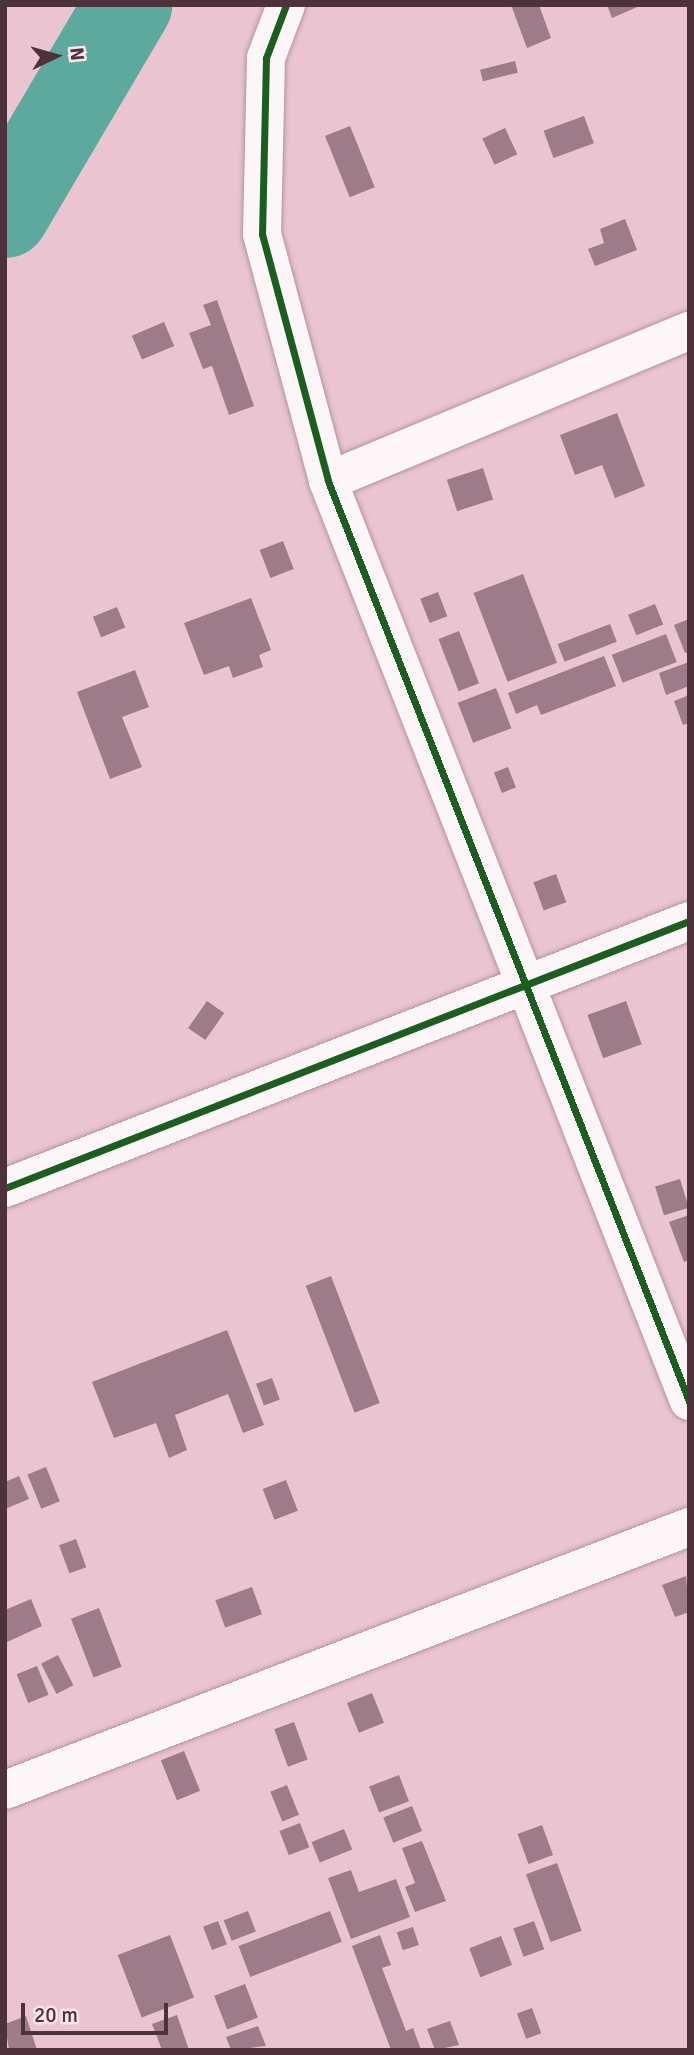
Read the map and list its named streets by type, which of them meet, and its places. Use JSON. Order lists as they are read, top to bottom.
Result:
{
  "scale_bar": "20 m",
  "north": "right"
}
